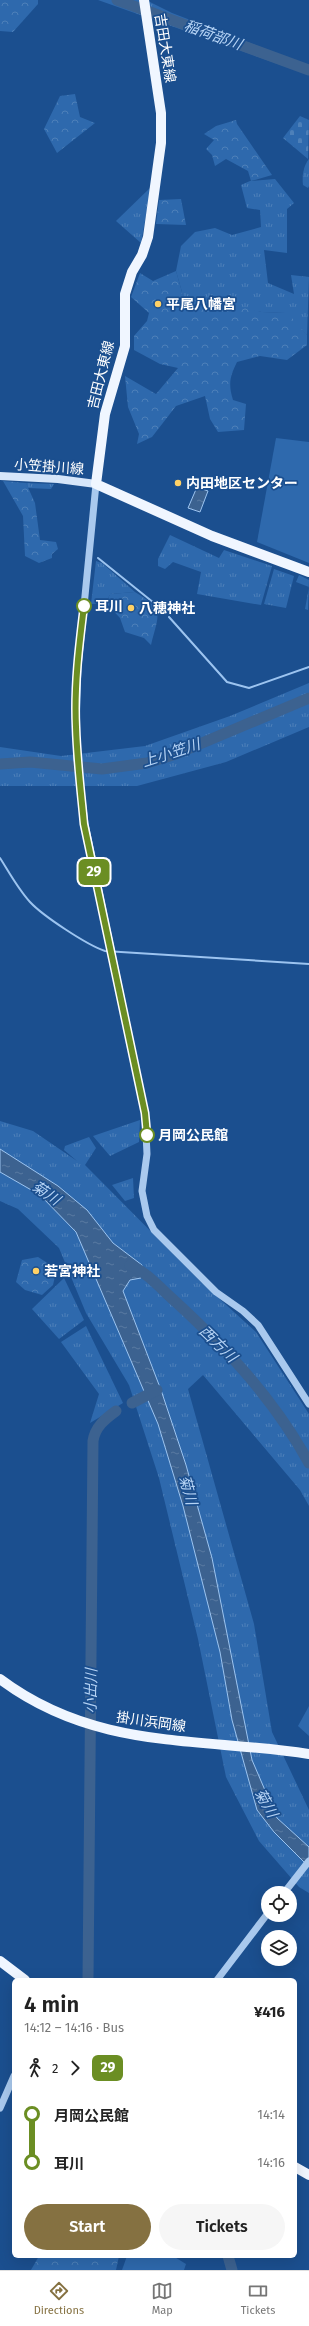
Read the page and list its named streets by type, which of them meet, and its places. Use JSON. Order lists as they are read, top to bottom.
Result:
{
  "streets": {
    "main road": ["吉田大東線", "小笠掛川線", "掛川浜岡線"]
  },
  "crossings": [
    ["吉田大東線", "小笠掛川線"]
  ],
  "water": [
    "稲荷部川",
    "上小笠川",
    "菊川",
    "西方川",
    "小出川"
  ],
  "places": [
    "平尾八幡宮",
    "内田地区センター",
    "耳川",
    "八穂神社",
    "月岡公民館",
    "若宮神社"
  ],
  "lines": ["bus line 29"],
  "page": {
    "on_map": "29",
    "heading": ["4 min", "14:12 – 14:16 · Bus", "¥416"],
    "legs": ["2", "29"],
    "list": [
      {
        "name": "月岡公民館",
        "value": "14:14"
      },
      {
        "name": "耳川",
        "value": "14:16"
      }
    ],
    "buttons": ["Start", "Tickets"],
    "tabs": ["Directions", "Map", "Tickets"]
  }
}
